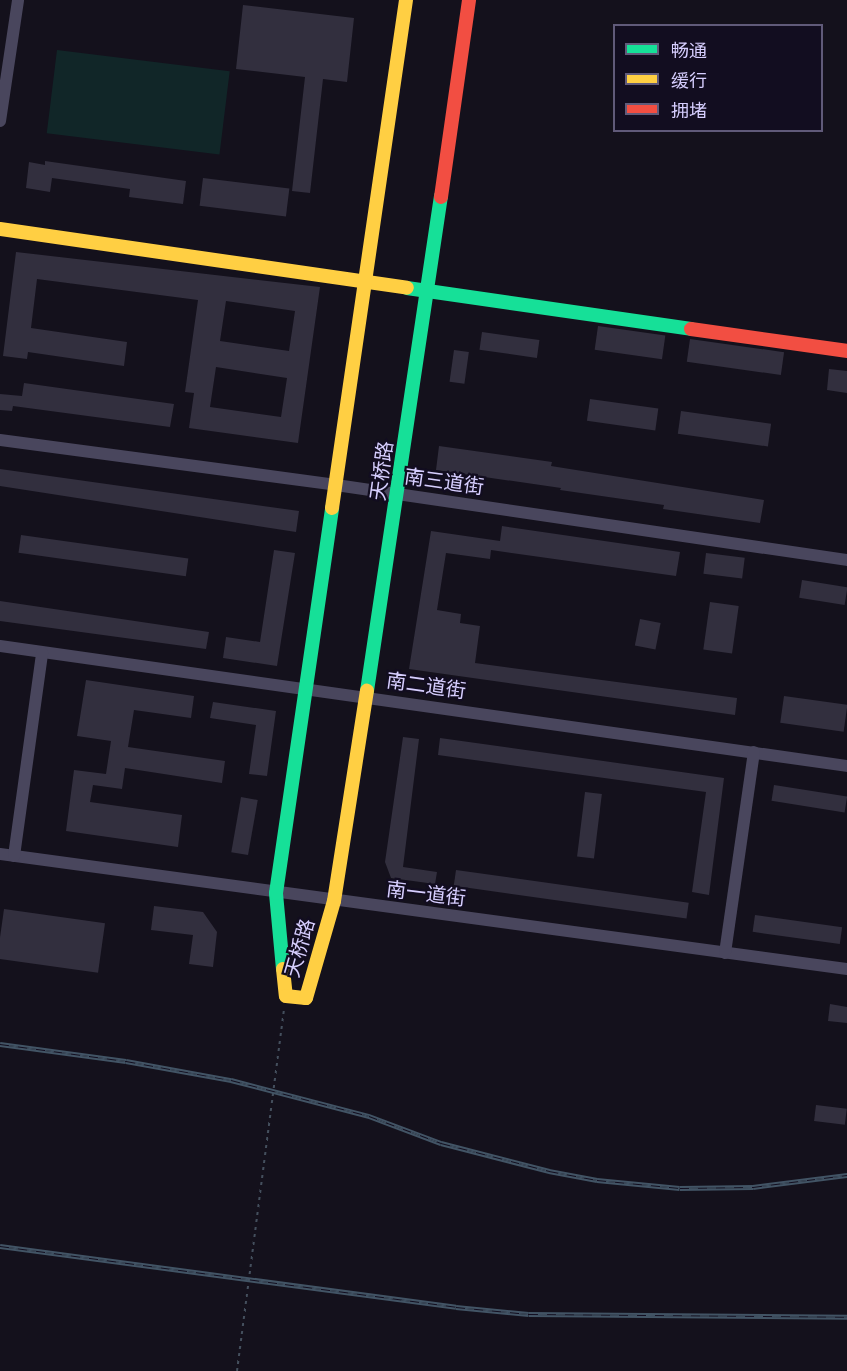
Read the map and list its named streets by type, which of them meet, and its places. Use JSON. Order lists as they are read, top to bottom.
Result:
{
  "streets": {
    "street": [
      "天桥路",
      "南三道街",
      "南二道街",
      "南一道街"
    ]
  },
  "crossings": [
    ["天桥路", "南三道街"],
    ["天桥路", "南二道街"],
    ["天桥路", "南一道街"]
  ],
  "legend": ["畅通", "缓行", "拥堵"]
}
